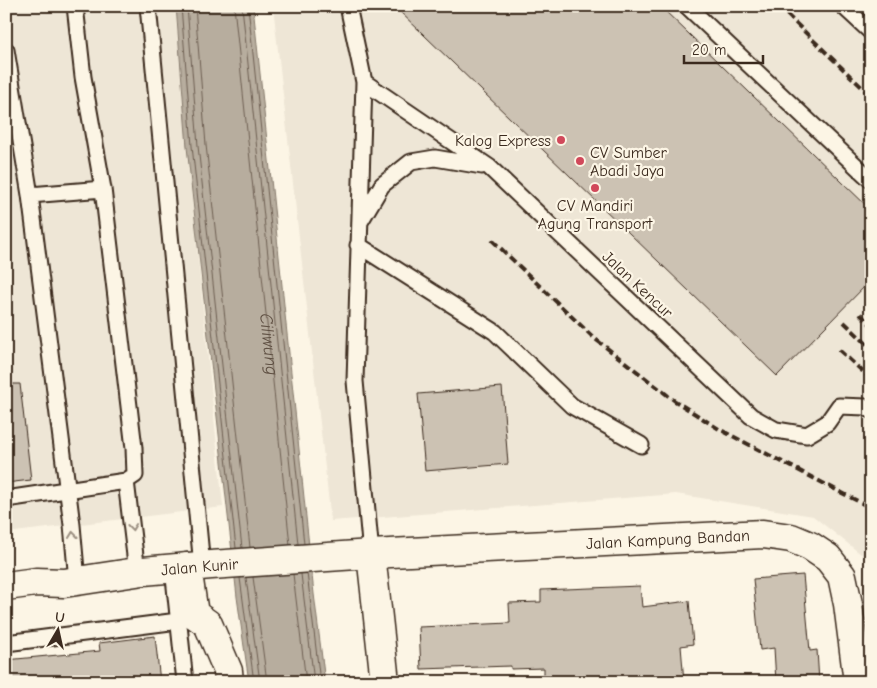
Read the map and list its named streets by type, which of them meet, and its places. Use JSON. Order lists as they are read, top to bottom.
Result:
{
  "streets": {
    "street": ["Jalan Kampung Bandan", "Jalan Kunir"],
    "lane": ["Jalan Kencur"]
  },
  "crossings": [
    ["Jalan Kampung Bandan", "Jalan Kunir"]
  ],
  "water": ["Ciliwung"],
  "places": ["Kalog Express", "CV Sumber Abadi Jaya", "CV Mandiri Agung Transport"],
  "scale_bar": "20 m",
  "north": "top"
}
